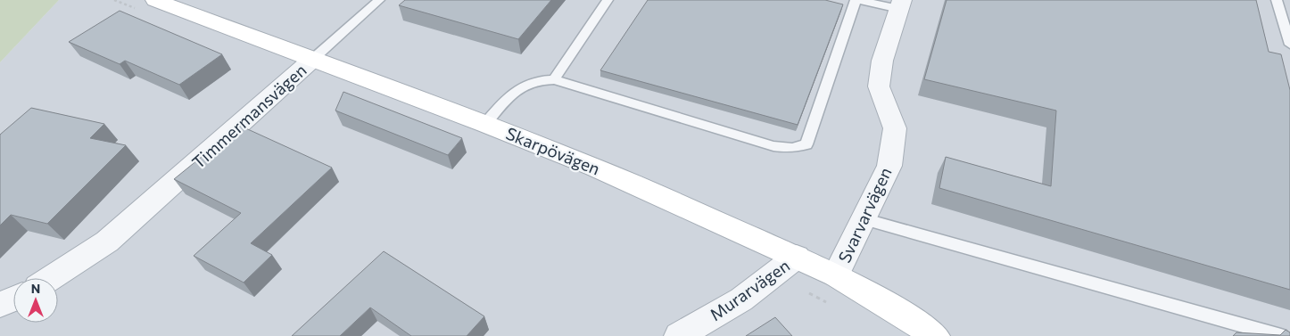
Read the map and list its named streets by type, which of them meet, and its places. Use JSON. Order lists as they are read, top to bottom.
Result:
{
  "streets": {
    "street": [
      "Timmermansvägen",
      "Skarpövägen",
      "Svarvarvägen",
      "Murarvägen"
    ]
  },
  "crossings": [
    ["Timmermansvägen", "Skarpövägen"],
    ["Skarpövägen", "Svarvarvägen"],
    ["Skarpövägen", "Murarvägen"]
  ],
  "north": "top"
}
